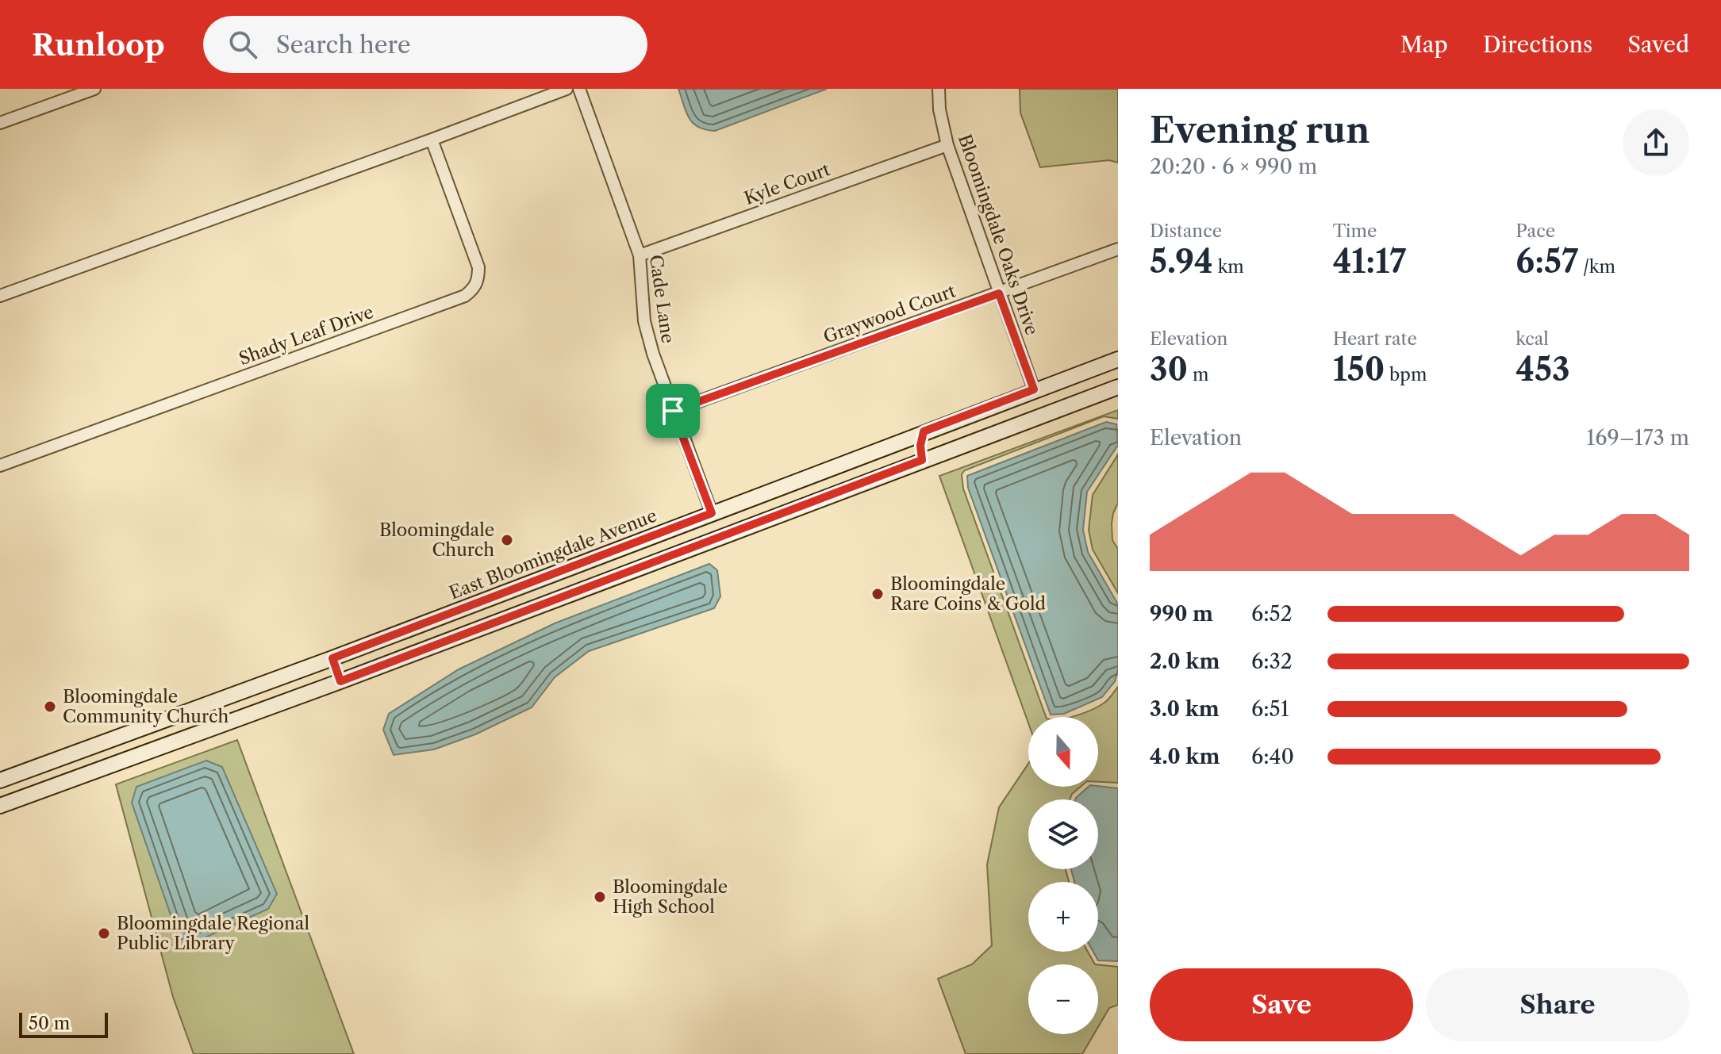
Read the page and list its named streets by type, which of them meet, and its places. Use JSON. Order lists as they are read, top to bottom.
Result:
{
  "streets": {
    "main road": ["East Bloomingdale Avenue"],
    "street": [
      "Kyle Court",
      "Bloomingdale Oaks Drive",
      "Cade Lane",
      "Graywood Court",
      "Shady Leaf Drive"
    ]
  },
  "crossings": [
    ["Kyle Court", "Bloomingdale Oaks Drive"],
    ["Kyle Court", "Cade Lane"],
    ["Bloomingdale Oaks Drive", "Graywood Court"],
    ["Bloomingdale Oaks Drive", "East Bloomingdale Avenue"],
    ["Cade Lane", "Graywood Court"],
    ["Cade Lane", "East Bloomingdale Avenue"]
  ],
  "places": [
    "Bloomingdale Church",
    "Bloomingdale Rare Coins & Gold",
    "Bloomingdale Community Church",
    "Bloomingdale High School",
    "Bloomingdale Regional Public Library"
  ],
  "scale_bar": "50 m",
  "north": "bottom",
  "page": {
    "header": "Runloop",
    "search": "Search here",
    "nav": ["Map", "Directions", "Saved"],
    "heading": ["Evening run", "20:20 · 6 × 990 m"],
    "stats": [
      ["Distance", "5.94 km"],
      ["Time", "41:17"],
      ["Pace", "6:57 /km"],
      ["Elevation", "30 m"],
      ["Heart rate", "150 bpm"],
      ["kcal", "453"]
    ],
    "chart": ["Elevation", "169–173 m"],
    "list": [
      {
        "name": "990 m",
        "note": "6:52"
      },
      {
        "name": "2.0 km",
        "note": "6:32"
      },
      {
        "name": "3.0 km",
        "note": "6:51"
      },
      {
        "name": "4.0 km",
        "note": "6:40"
      }
    ],
    "map_buttons": ["+", "−"],
    "buttons": ["Save", "Share"],
    "scale": "50 m"
  }
}
